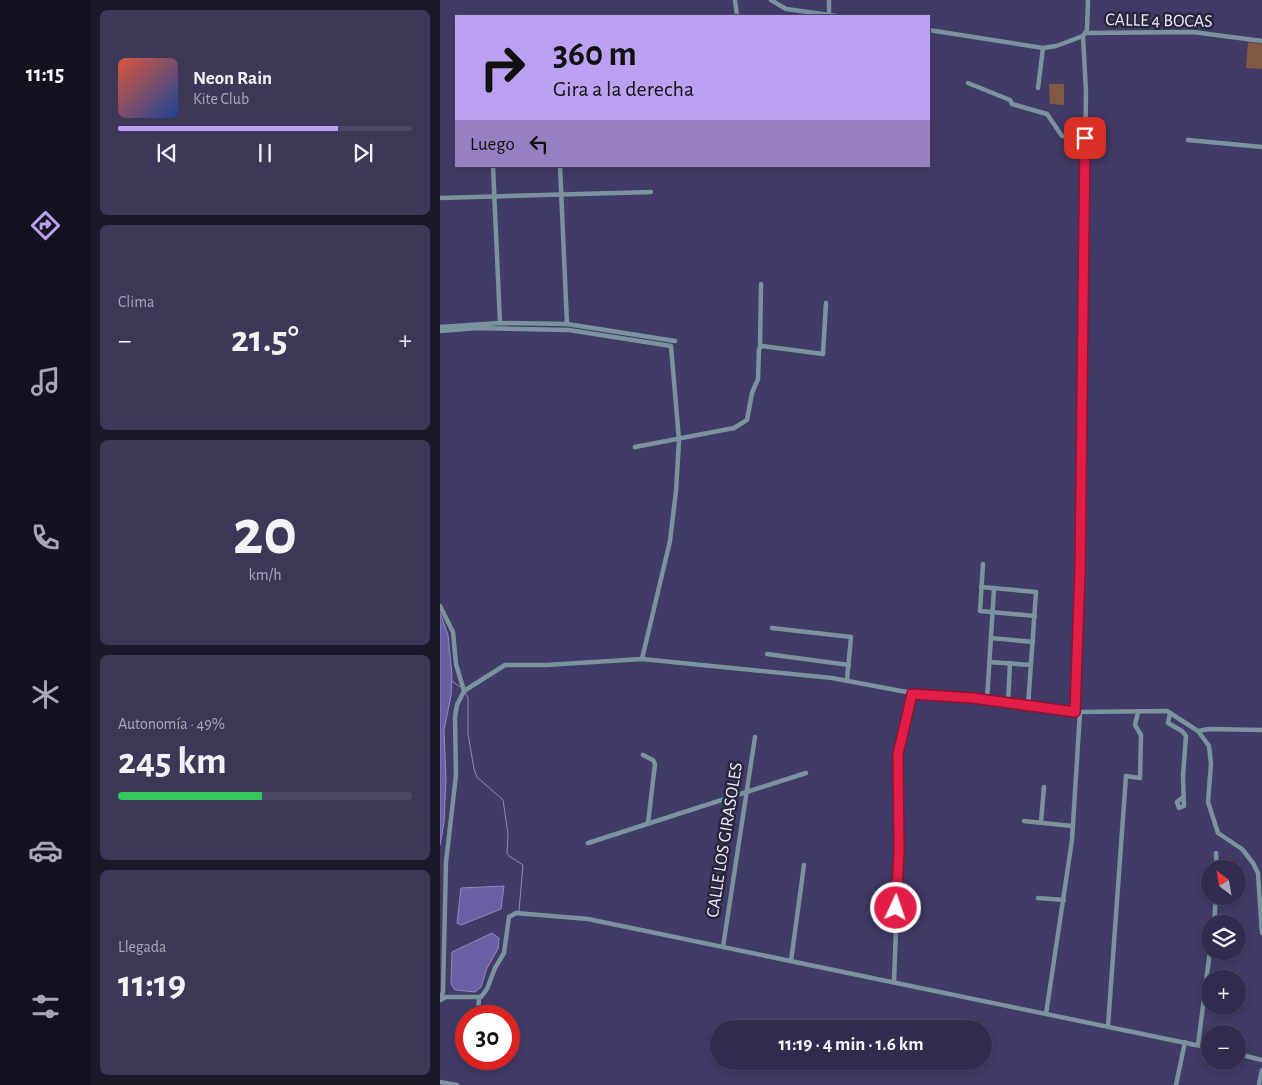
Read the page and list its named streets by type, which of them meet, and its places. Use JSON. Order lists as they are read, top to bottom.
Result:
{
  "streets": {
    "street": ["CALLE 4 BOCAS", "CALLE LOS GIRASOLES"]
  },
  "north": "top left",
  "page": {
    "tabs": "11:15",
    "turn": ["360 m", "Gira a la derecha"],
    "song": ["Neon Rain", "Kite Club"],
    "then": "Luego",
    "tile": [
      "Clima",
      ["20", "km/h"],
      ["Autonomía · 49%", "245 km"],
      ["Llegada", "11:19"]
    ],
    "heat": ["−", "21.5°", "+"],
    "map_buttons": ["+", "−"],
    "limit": "30",
    "trip": "11:19 · 4 min · 1.6 km"
  }
}
